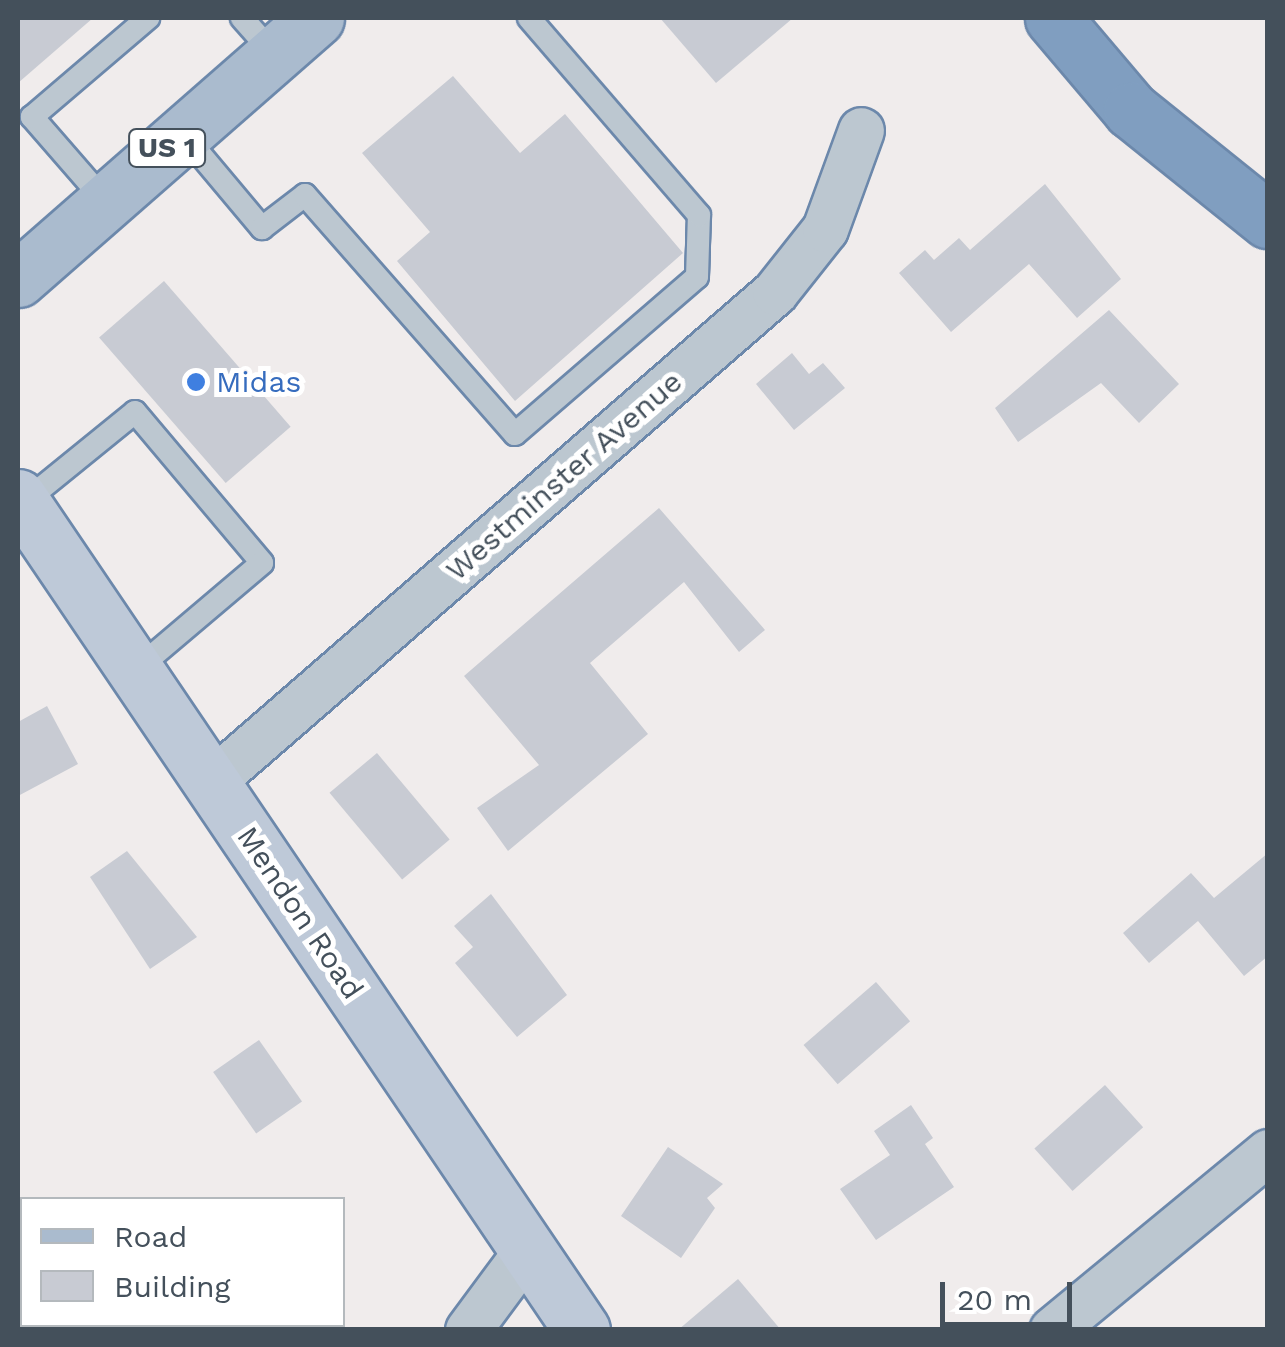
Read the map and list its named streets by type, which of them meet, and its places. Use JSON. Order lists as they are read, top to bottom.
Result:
{
  "streets": {
    "main road": ["US 1"],
    "street": ["Westminster Avenue", "Mendon Road"]
  },
  "crossings": [
    ["Westminster Avenue", "Mendon Road"]
  ],
  "places": ["Midas"],
  "legend": ["Road", "Building"],
  "scale_bar": "20 m"
}
